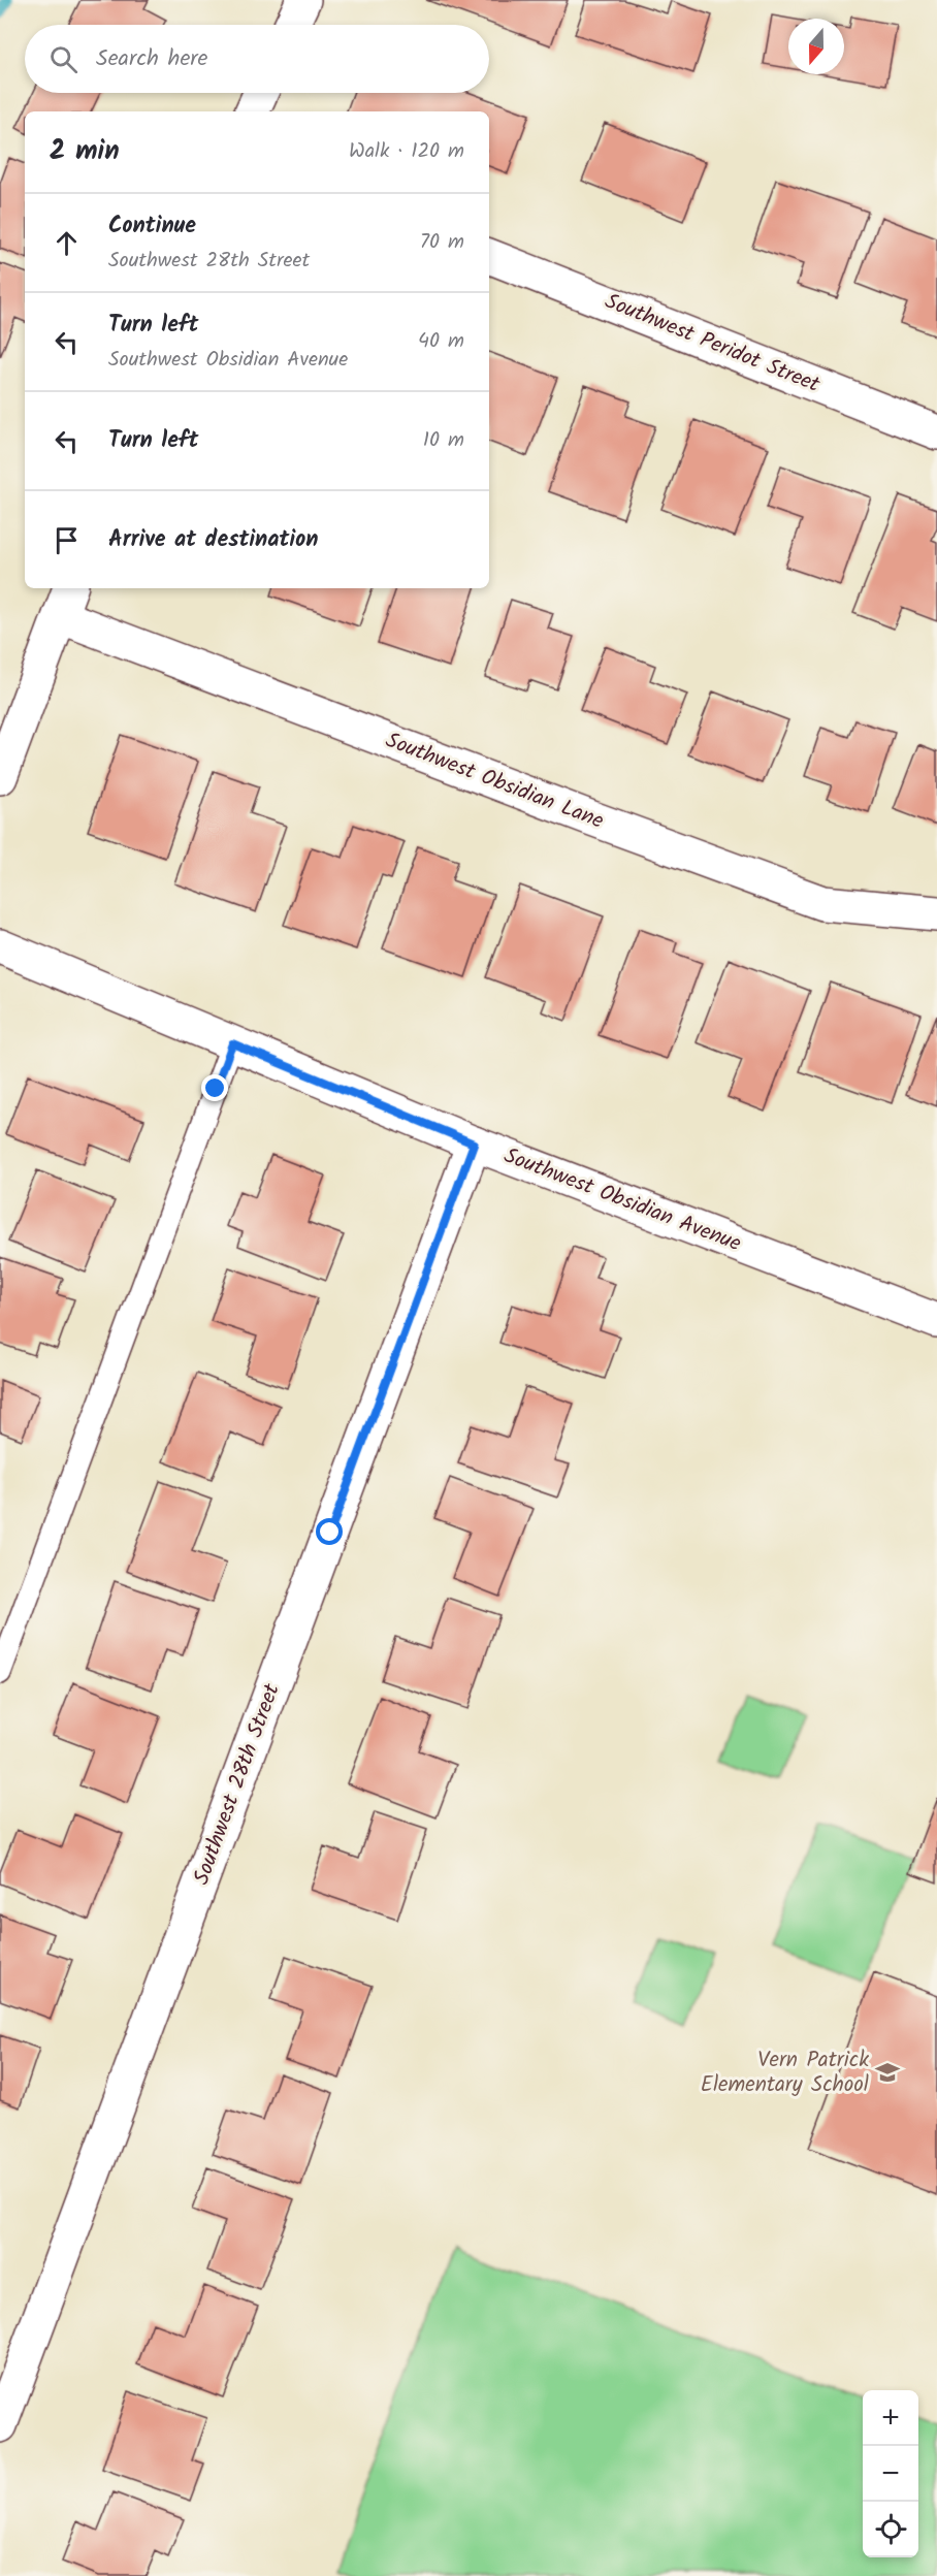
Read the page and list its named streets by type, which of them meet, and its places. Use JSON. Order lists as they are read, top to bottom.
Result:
{
  "streets": {
    "street": [
      "Southwest Peridot Street",
      "Southwest Obsidian Lane",
      "Southwest Obsidian Avenue",
      "Southwest 28th Street"
    ]
  },
  "crossings": [
    ["Southwest Obsidian Avenue", "Southwest 28th Street"]
  ],
  "places": {
    "school or university": ["Vern Patrick Elementary School"]
  },
  "north": "bottom",
  "page": {
    "search": "Search here",
    "heading": ["2 min", "Walk · 120 m"],
    "list": [
      ["Continue", "Southwest 28th Street", "70 m"],
      ["Turn left", "Southwest Obsidian Avenue", "40 m"],
      ["Turn left", "10 m"],
      "Arrive at destination"
    ],
    "map_buttons": ["+", "−"]
  }
}
